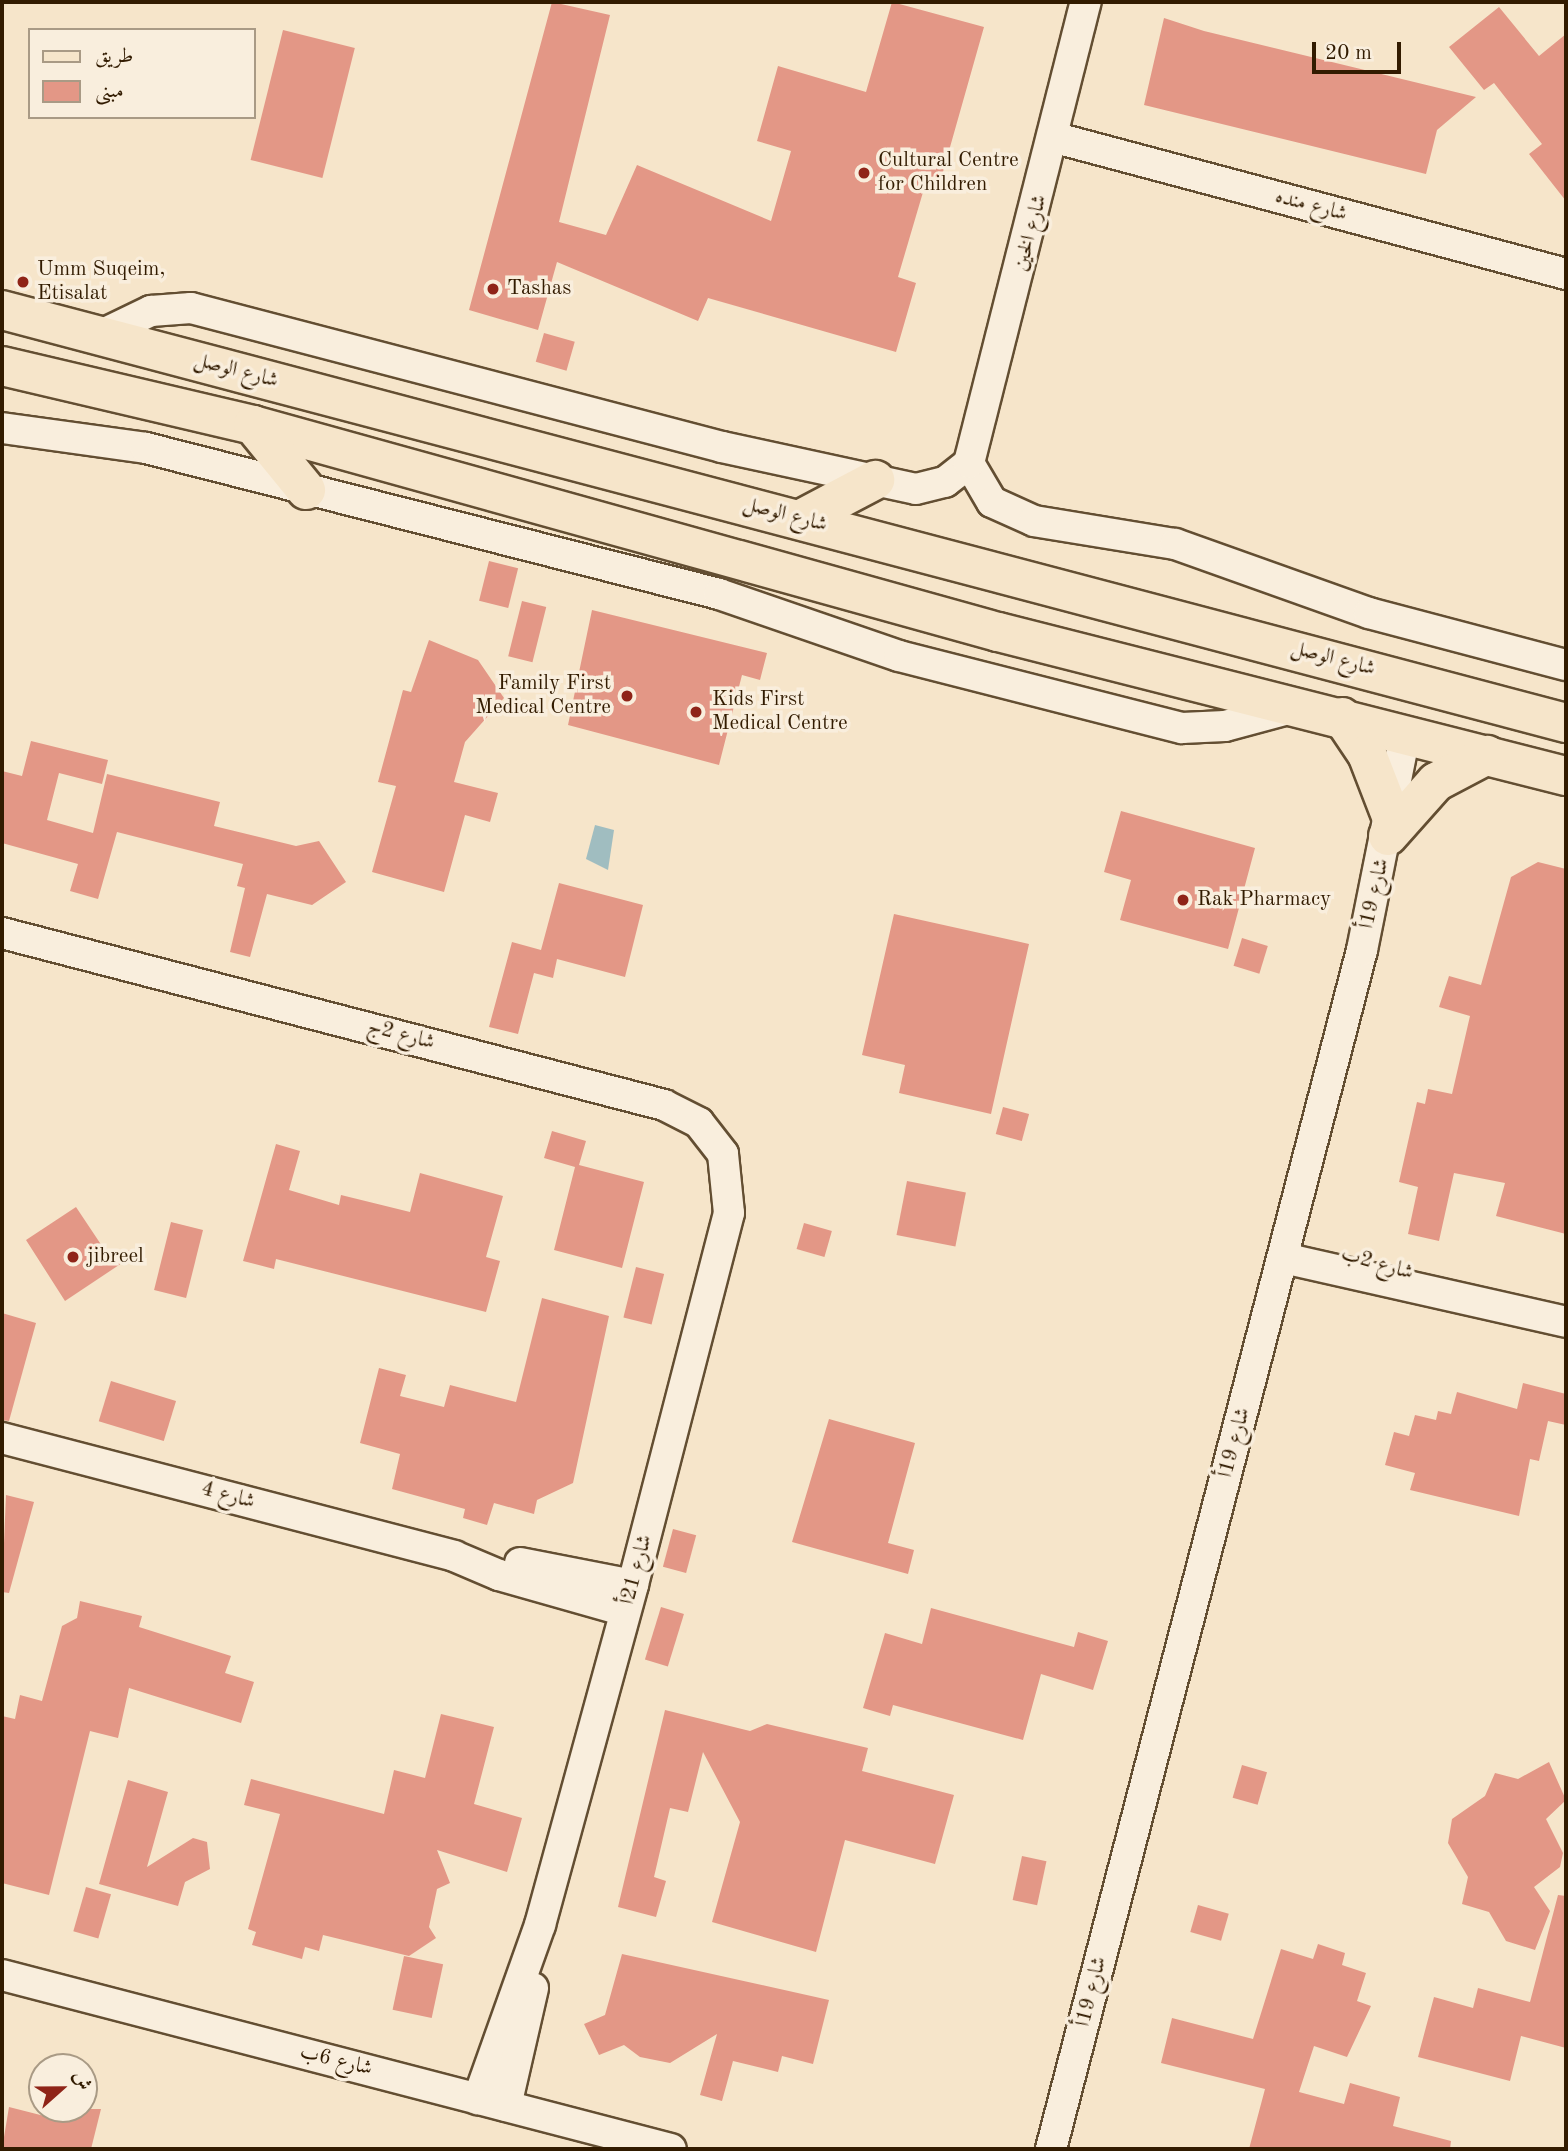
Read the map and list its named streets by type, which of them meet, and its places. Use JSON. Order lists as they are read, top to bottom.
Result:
{
  "streets": {
    "main road": ["شارع الوصل"],
    "street": [
      "شارع منده",
      "شارع الخين",
      "شارع 19أ",
      "شارع 2ج",
      "شارع 2ب",
      "شارع 4",
      "شارع 21أ",
      "شارع 6ب"
    ]
  },
  "crossings": [
    ["شارع منده", "شارع الخين"],
    ["شارع 19أ", "شارع 2ب"],
    ["شارع 2ج", "شارع 21أ"],
    ["شارع 4", "شارع 21أ"],
    ["شارع 21أ", "شارع 6ب"]
  ],
  "places": [
    "Cultural Centre for Children",
    "Umm Suqeim, Etisalat",
    "Tashas",
    "Family First Medical Centre",
    "Kids First Medical Centre",
    "Rak Pharmacy",
    "jibreel"
  ],
  "legend": ["طريق", "مبنى"],
  "scale_bar": "20 m",
  "north": "right"
}
